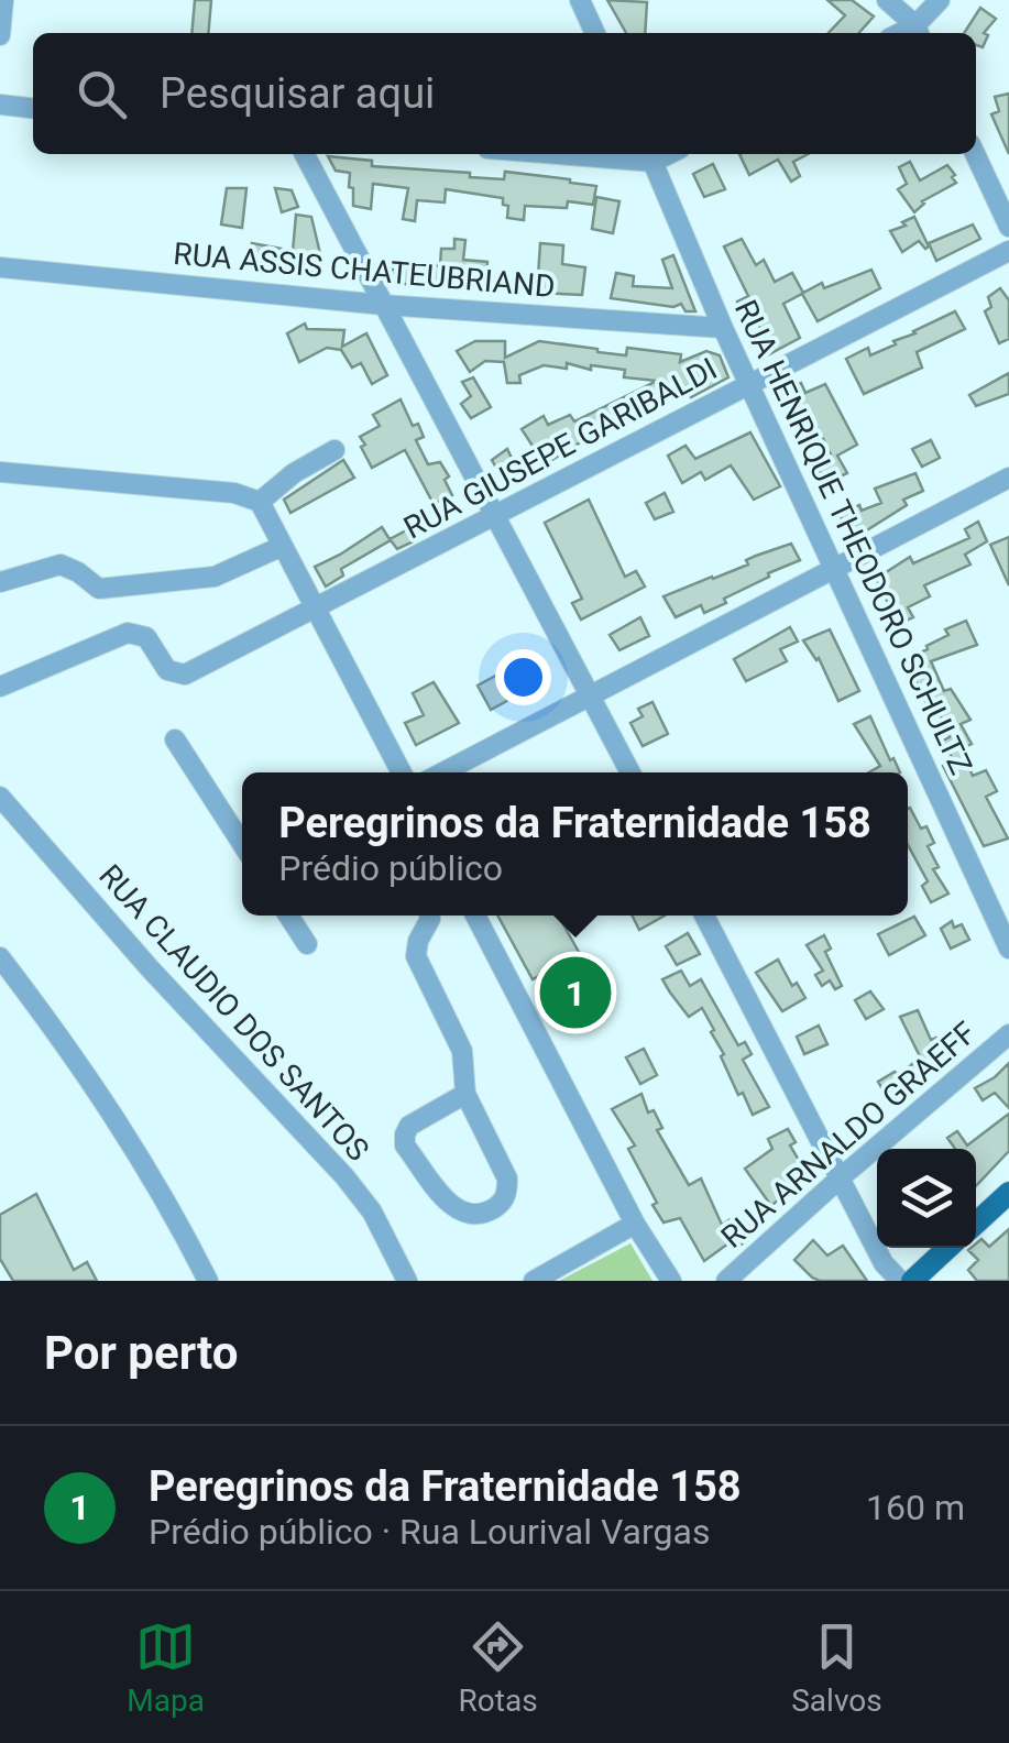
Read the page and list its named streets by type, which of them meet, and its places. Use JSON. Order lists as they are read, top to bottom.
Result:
{
  "streets": {
    "street": [
      "RUA ASSIS CHATEUBRIAND",
      "RUA GIUSEPE GARIBALDI",
      "RUA HENRIQUE THEODORO SCHULTZ",
      "RUA CLAUDIO DOS SANTOS",
      "RUA ARNALDO GRAEFF"
    ]
  },
  "crossings": [
    ["RUA ASSIS CHATEUBRIAND", "RUA HENRIQUE THEODORO SCHULTZ"],
    ["RUA GIUSEPE GARIBALDI", "RUA HENRIQUE THEODORO SCHULTZ"]
  ],
  "page": {
    "search": "Pesquisar aqui",
    "popup": ["Peregrinos da Fraternidade 158", "Prédio público"],
    "pins": "1",
    "heading": "Por perto",
    "list": [
      {
        "mark": "1",
        "name": "Peregrinos da Fraternidade 158",
        "note": "Prédio público · Rua Lourival Vargas",
        "value": "160 m"
      }
    ],
    "nav": ["Mapa", "Rotas", "Salvos"]
  }
}
